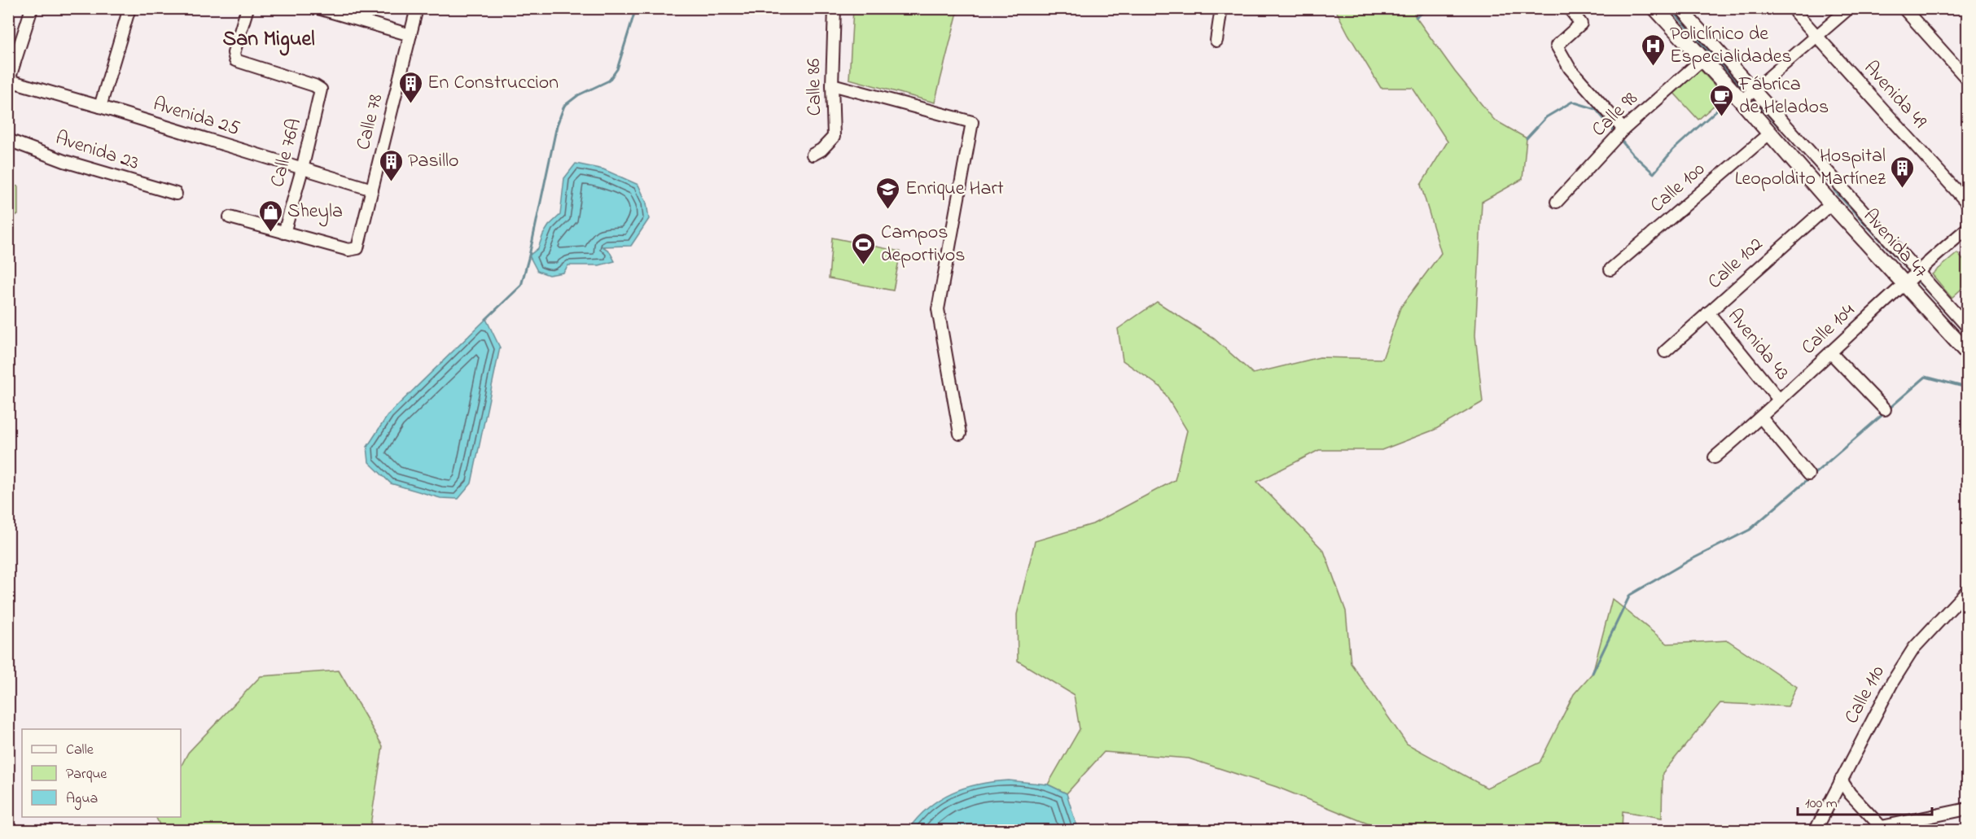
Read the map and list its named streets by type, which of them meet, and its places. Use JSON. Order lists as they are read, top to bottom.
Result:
{
  "streets": {
    "main road": ["Avenida 47"],
    "street": [
      "Calle 86",
      "Avenida 49",
      "Calle 98",
      "Avenida 25",
      "Calle 78",
      "Avenida 23",
      "Calle 76A",
      "Calle 100",
      "Calle 102",
      "Calle 104",
      "Avenida 43",
      "Calle 110"
    ]
  },
  "crossings": [
    ["Calle 98", "Avenida 47"],
    ["Avenida 25", "Calle 78"],
    ["Avenida 25", "Calle 76A"],
    ["Calle 78", "Calle 76A"],
    ["Calle 100", "Avenida 47"],
    ["Avenida 47", "Calle 102"],
    ["Avenida 47", "Calle 104"],
    ["Calle 102", "Avenida 43"],
    ["Calle 104", "Avenida 43"]
  ],
  "districts": ["San Miguel"],
  "places": {
    "hospital": ["Policlínico de Especialidades"],
    "building": ["En Construccion", "Pasillo", "Hospital Leopoldito Martínez"],
    "cafe": ["Fábrica de Helados"],
    "school or university": ["Enrique Hart"],
    "shop": ["Sheyla"],
    "sports": ["Campos deportivos"]
  },
  "legend": ["Calle", "Parque", "Agua"],
  "scale_bar": "100 m"
}
